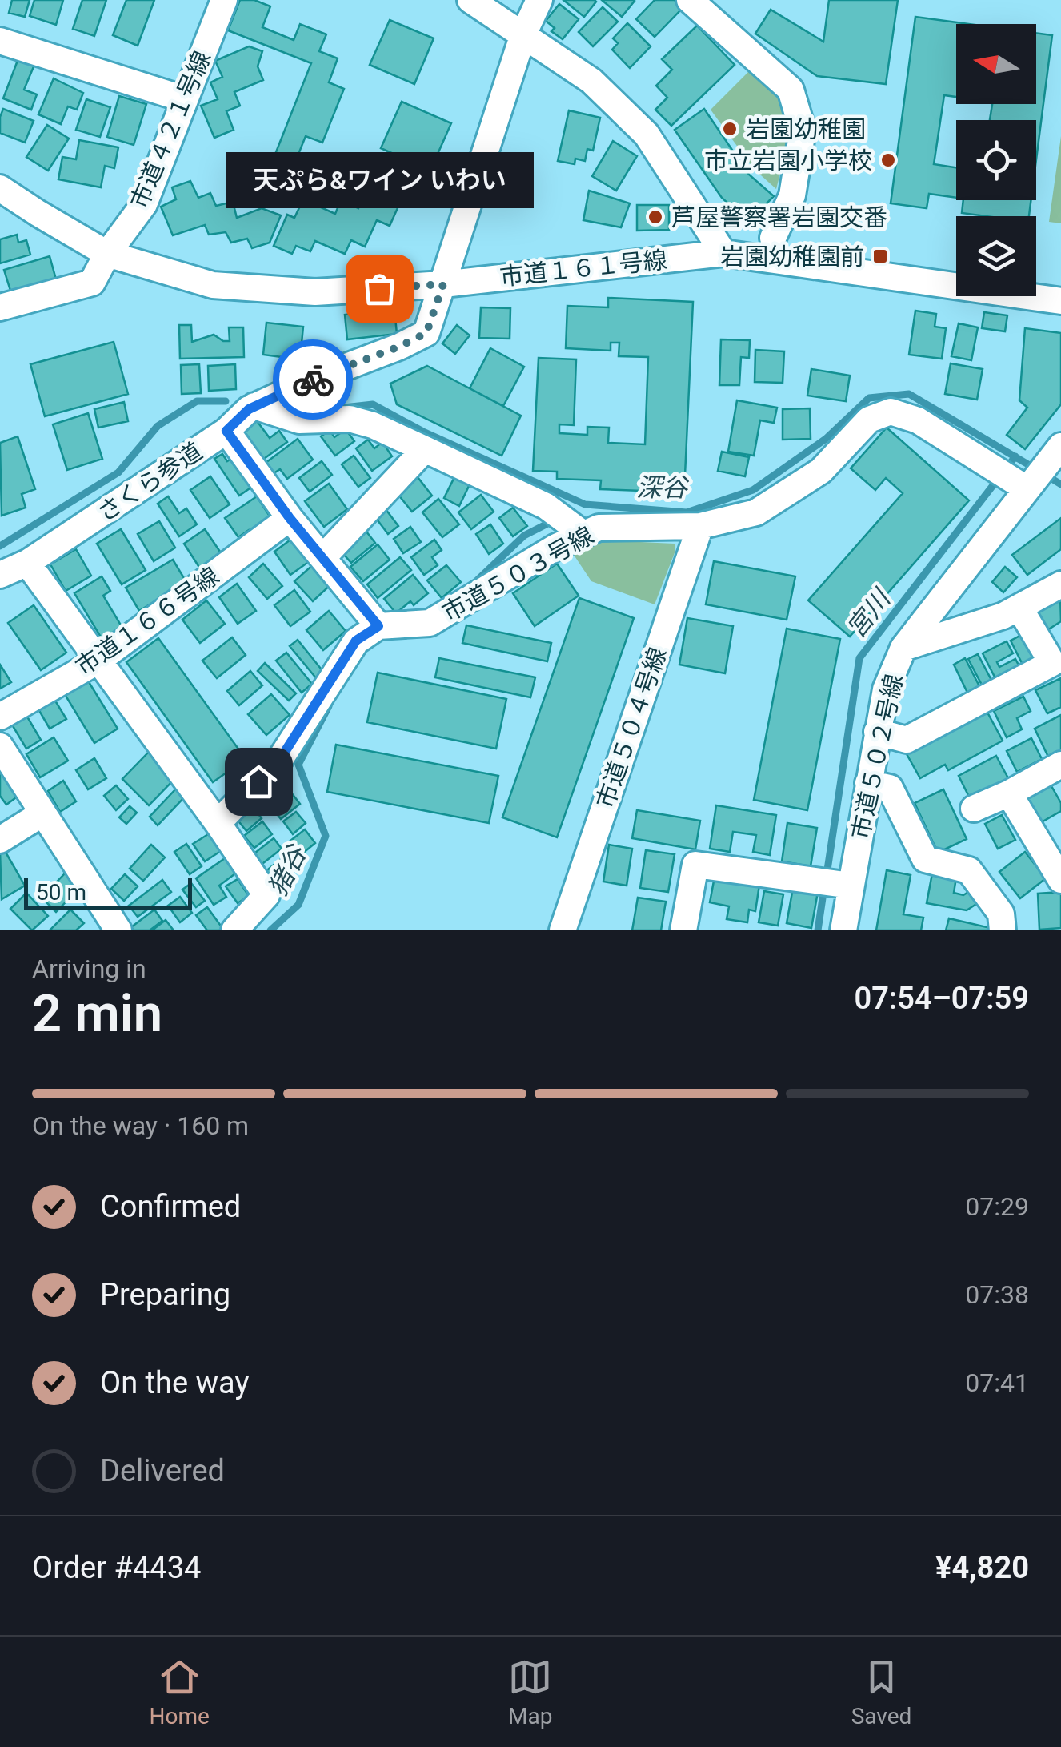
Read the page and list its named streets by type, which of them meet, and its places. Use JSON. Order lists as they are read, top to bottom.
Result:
{
  "streets": {
    "street": [
      "市道４２１号線",
      "市道１６１号線",
      "さくら参道",
      "市道５０３号線",
      "市道１６６号線",
      "市道５０４号線",
      "市道５０２号線"
    ]
  },
  "crossings": [
    ["市道４２１号線", "市道１６１号線"],
    ["市道１６１号線", "さくら参道"],
    ["市道５０３号線", "市道５０４号線"],
    ["市道５０３号線", "市道５０２号線"]
  ],
  "water": ["深谷", "宮川", "猪谷"],
  "places": {
    "other": [
      "岩園幼稚園",
      "市立岩園小学校",
      "芦屋警察署岩園交番",
      "天ぷら&ワイン いわい"
    ],
    "transit": ["岩園幼稚園前"]
  },
  "scale_bar": "50 m",
  "north": "left",
  "page": {
    "bubble": "天ぷら&ワイン いわい",
    "scale": "50 m",
    "heading": ["2 min", "Arriving in", "07:54–07:59"],
    "panel": ["Order #4434", "¥4,820"],
    "bar": "On the way · 160 m",
    "list": [
      ["Confirmed", "07:29"],
      ["Preparing", "07:38"],
      ["On the way", "07:41"],
      "Delivered"
    ],
    "tabs": ["Home", "Map", "Saved"]
  }
}
